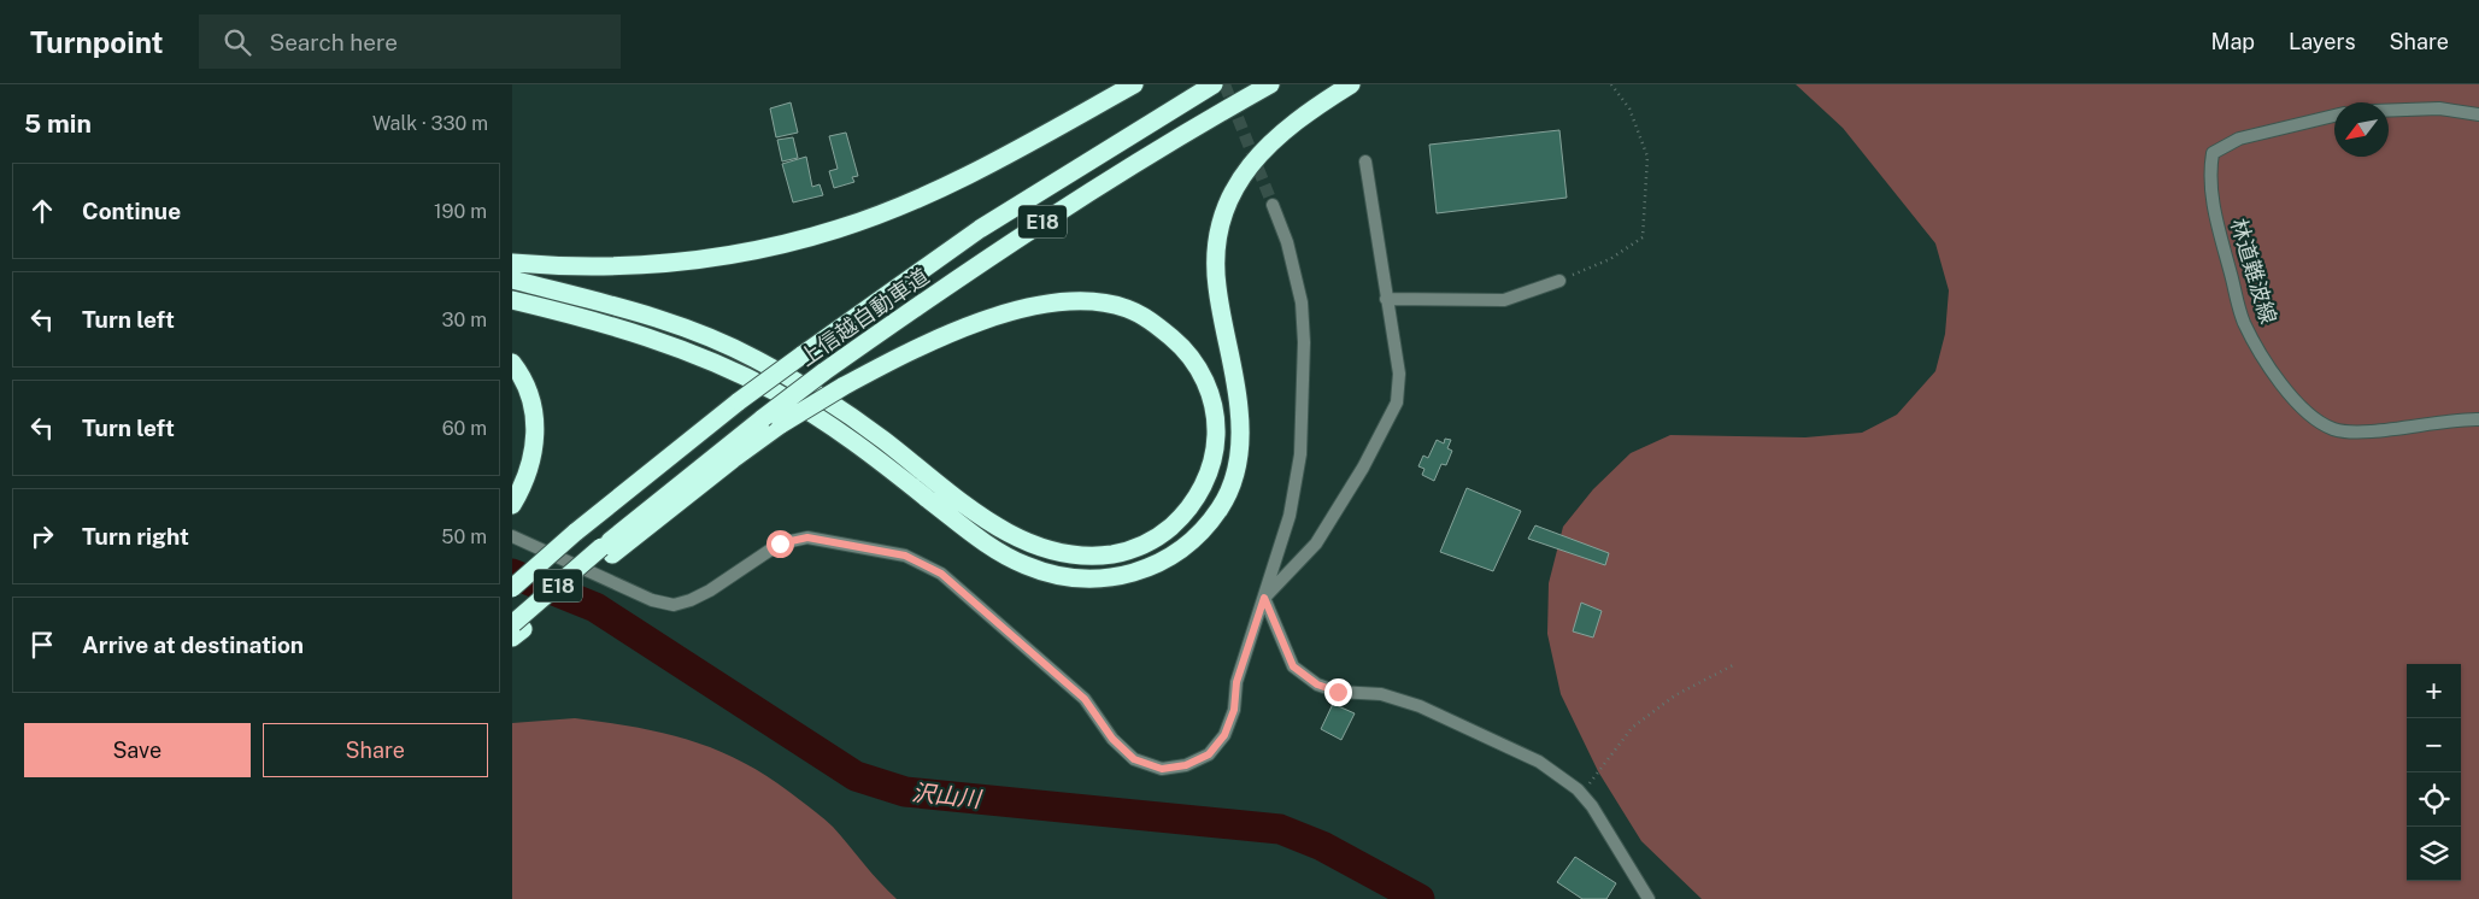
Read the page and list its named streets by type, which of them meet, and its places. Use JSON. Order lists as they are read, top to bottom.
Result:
{
  "streets": {
    "highway": ["E18", "上信越自動車道"],
    "street": ["林道難波線"]
  },
  "water": ["沢山川"],
  "north": "bottom left",
  "page": {
    "header": "Turnpoint",
    "search": "Search here",
    "nav": ["Map", "Layers", "Share"],
    "heading": ["5 min", "Walk · 330 m"],
    "list": [
      ["Continue", "190 m"],
      ["Turn left", "30 m"],
      ["Turn left", "60 m"],
      ["Turn right", "50 m"],
      "Arrive at destination"
    ],
    "map_buttons": ["+", "−"],
    "buttons": ["Save", "Share"]
  }
}
